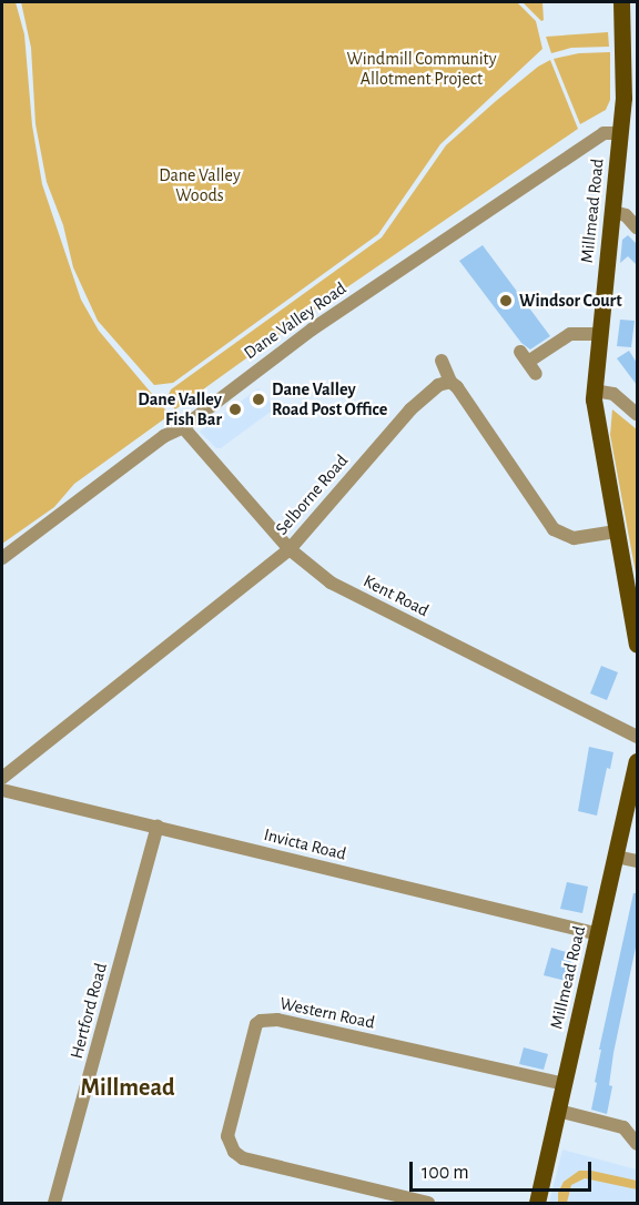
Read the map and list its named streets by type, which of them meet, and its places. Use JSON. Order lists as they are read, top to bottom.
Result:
{
  "streets": {
    "main road": ["Millmead Road"],
    "street": [
      "Dane Valley Road",
      "Selborne Road",
      "Kent Road",
      "Invicta Road",
      "Hertford Road",
      "Western Road"
    ]
  },
  "crossings": [
    ["Millmead Road", "Dane Valley Road"],
    ["Millmead Road", "Invicta Road"],
    ["Millmead Road", "Western Road"],
    ["Dane Valley Road", "Kent Road"],
    ["Selborne Road", "Kent Road"],
    ["Invicta Road", "Hertford Road"]
  ],
  "districts": ["Millmead"],
  "parks": ["Windmill Community Allotment Project", "Dane Valley Woods"],
  "places": ["Windsor Court", "Dane Valley Road Post Office", "Dane Valley Fish Bar"],
  "scale_bar": "100 m"
}
